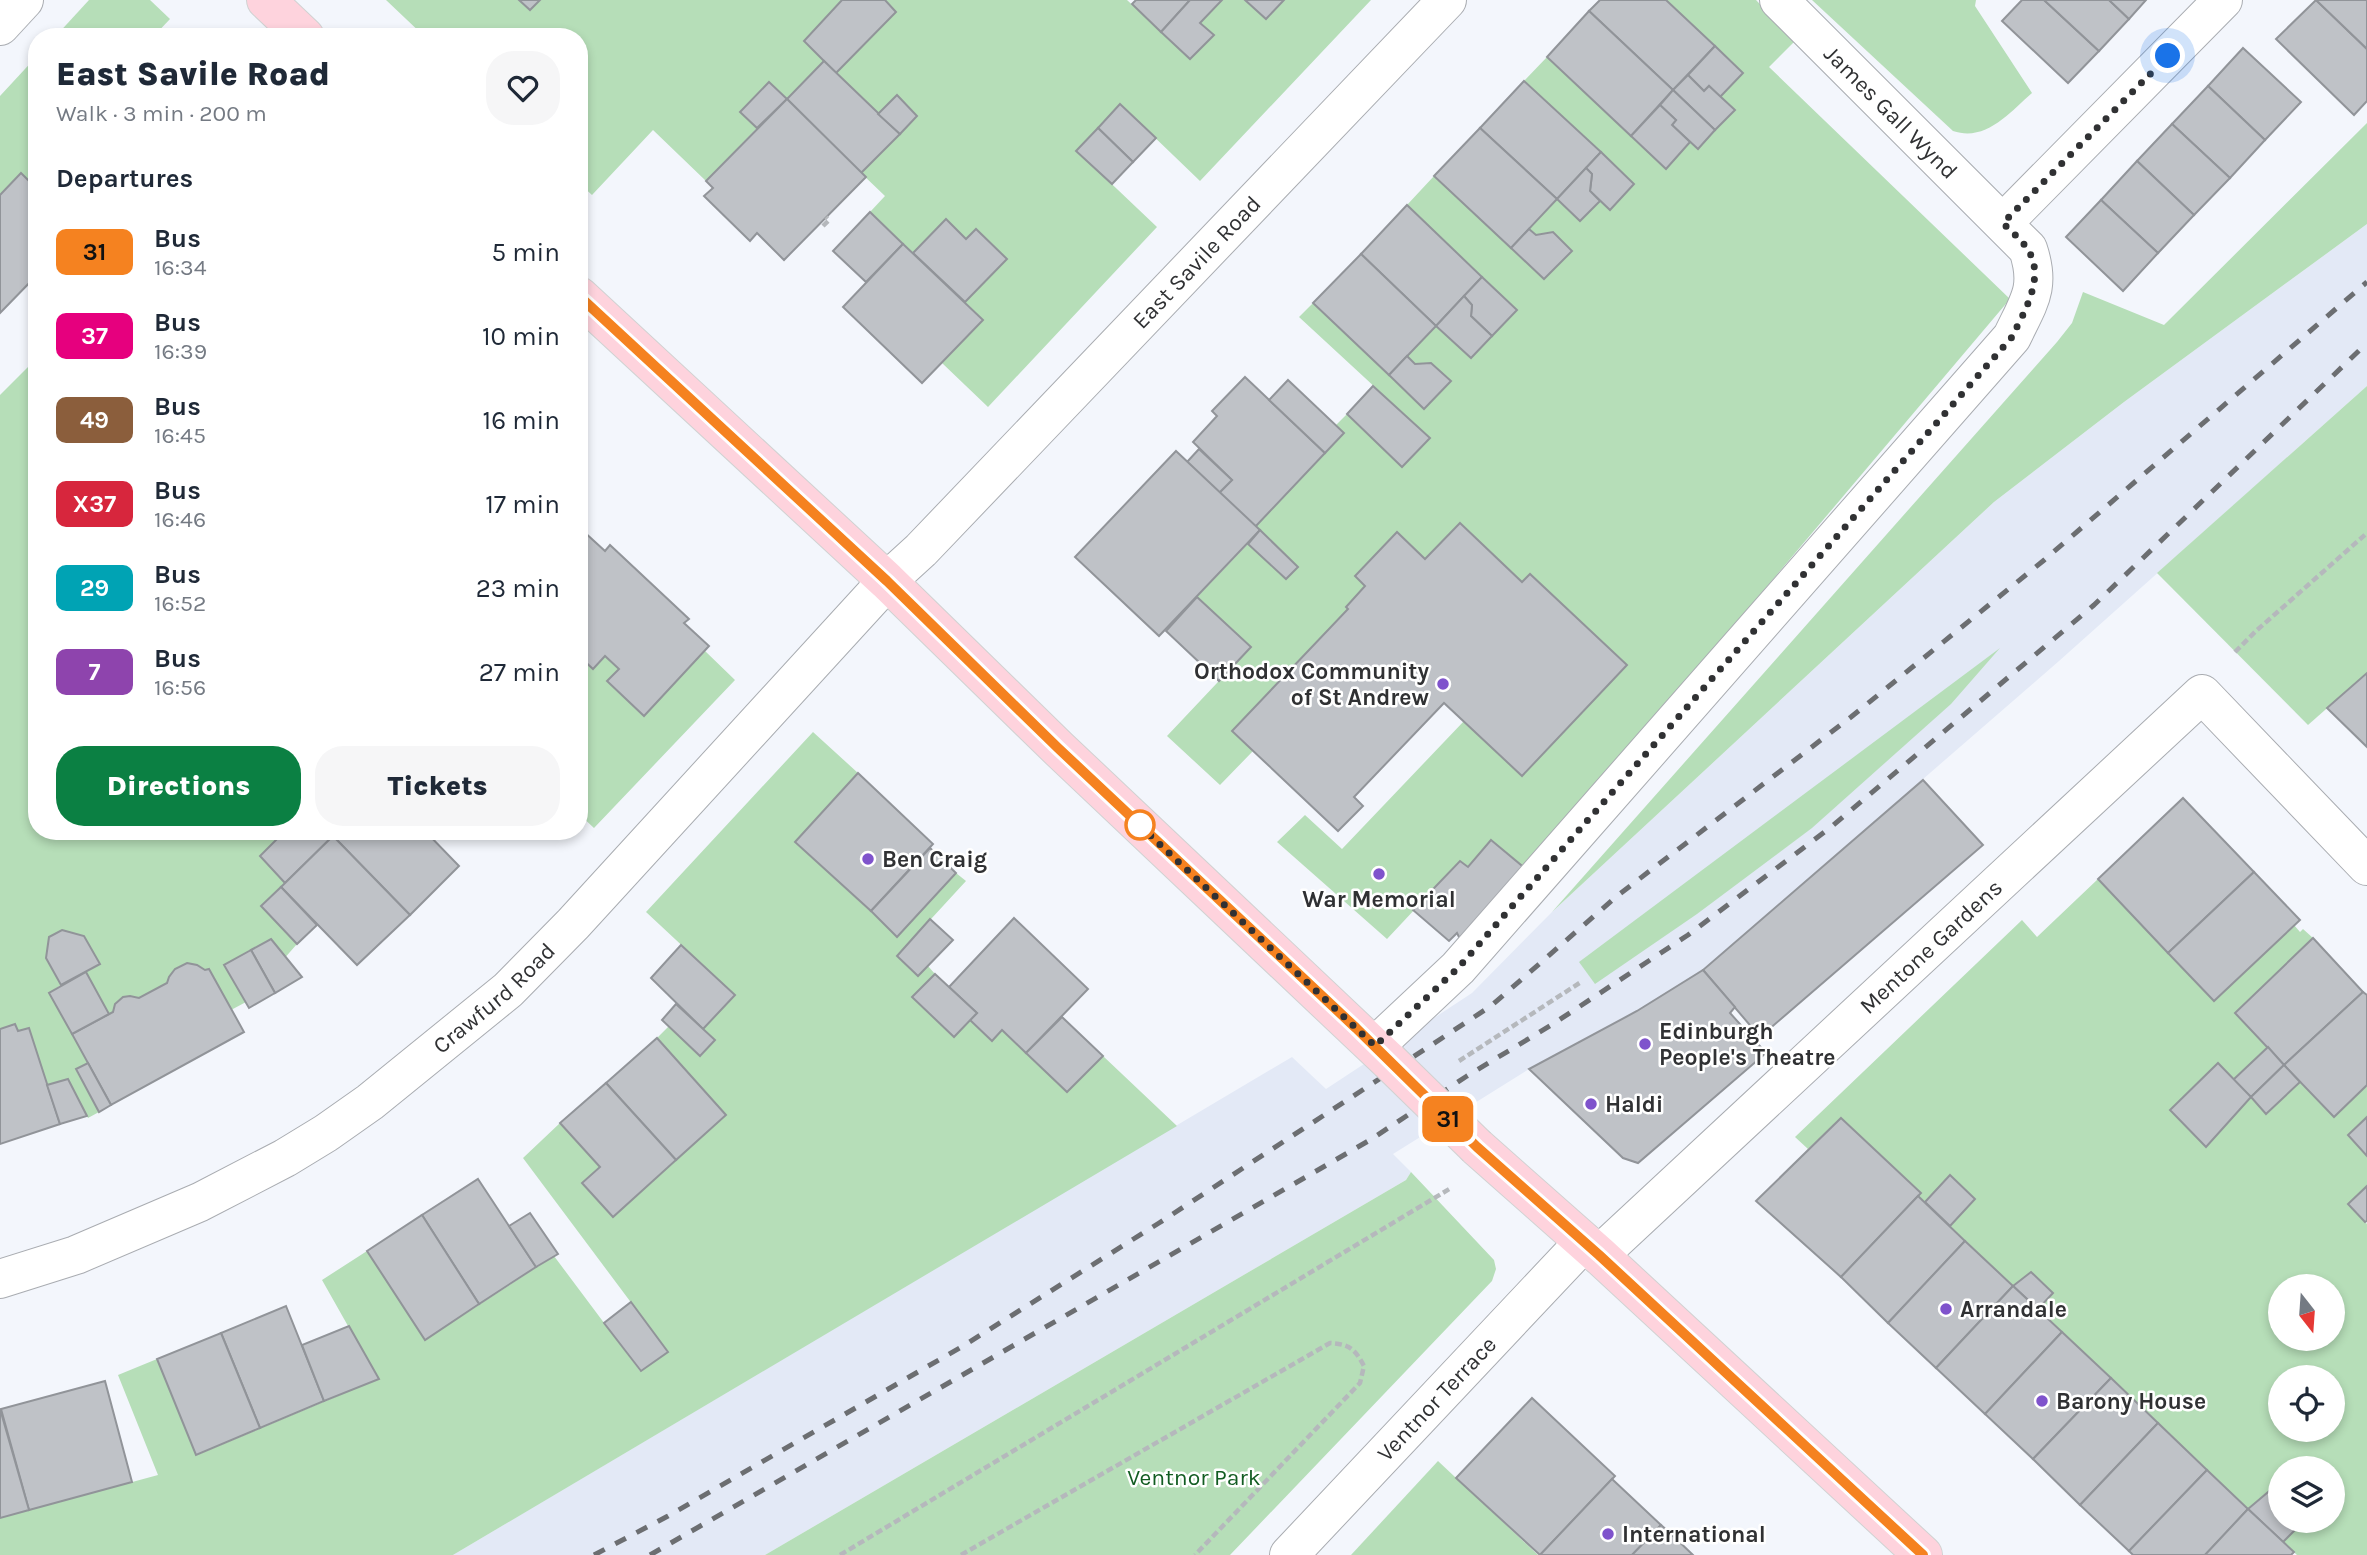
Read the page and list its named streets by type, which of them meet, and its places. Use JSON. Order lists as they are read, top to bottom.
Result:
{
  "streets": {
    "street": [
      "James Gall Wynd",
      "East Savile Road",
      "Mentone Gardens",
      "Crawfurd Road",
      "Ventnor Terrace"
    ]
  },
  "crossings": [
    ["East Savile Road", "Crawfurd Road"],
    ["Mentone Gardens", "Ventnor Terrace"]
  ],
  "parks": ["Ventnor Park"],
  "places": [
    "Orthodox Community of St Andrew",
    "Ben Craig",
    "War Memorial",
    "Edinburgh People's Theatre",
    "Haldi",
    "Arrandale",
    "Barony House",
    "International"
  ],
  "lines": ["bus line 31"],
  "north": "bottom",
  "page": {
    "on_map": "31",
    "heading": [
      ["East Savile Road", "Walk · 3 min · 200 m"],
      "Departures"
    ],
    "list": [
      {
        "mark": "31",
        "name": "Bus",
        "note": "16:34",
        "value": "5 min"
      },
      {
        "mark": "37",
        "name": "Bus",
        "note": "16:39",
        "value": "10 min"
      },
      {
        "mark": "49",
        "name": "Bus",
        "note": "16:45",
        "value": "16 min"
      },
      {
        "mark": "X37",
        "name": "Bus",
        "note": "16:46",
        "value": "17 min"
      },
      {
        "mark": "29",
        "name": "Bus",
        "note": "16:52",
        "value": "23 min"
      },
      {
        "mark": "7",
        "name": "Bus",
        "note": "16:56",
        "value": "27 min"
      }
    ],
    "buttons": ["Directions", "Tickets"]
  }
}
